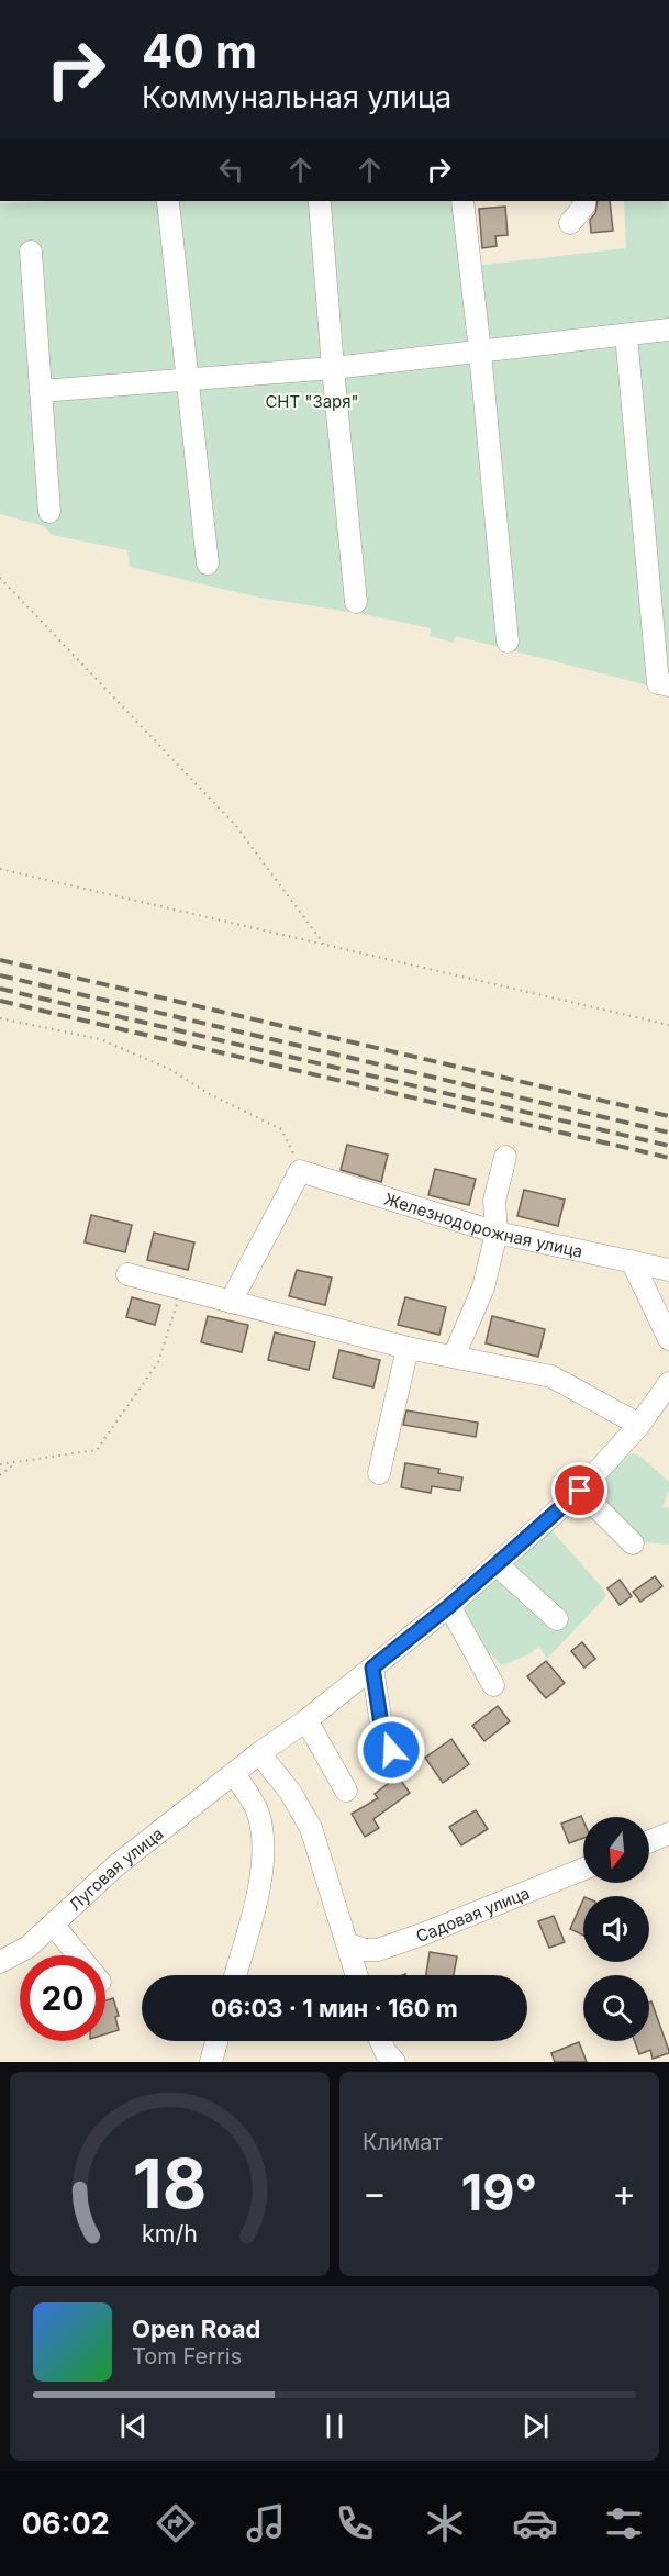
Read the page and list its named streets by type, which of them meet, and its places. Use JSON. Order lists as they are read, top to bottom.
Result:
{
  "streets": {
    "street": ["Железнодорожная улица", "Луговая улица", "Садовая улица"]
  },
  "parks": ["СНТ \"Заря\""],
  "north": "bottom",
  "page": {
    "turn": ["40 m", "Коммунальная улица"],
    "limit": "20",
    "trip": "06:03 · 1 мин · 160 m",
    "tile": "Климат",
    "heat": ["−", "19°", "+"],
    "song": ["Open Road", "Tom Ferris"],
    "tabs": "06:02",
    "gauge": ["18", "km/h"]
  }
}
